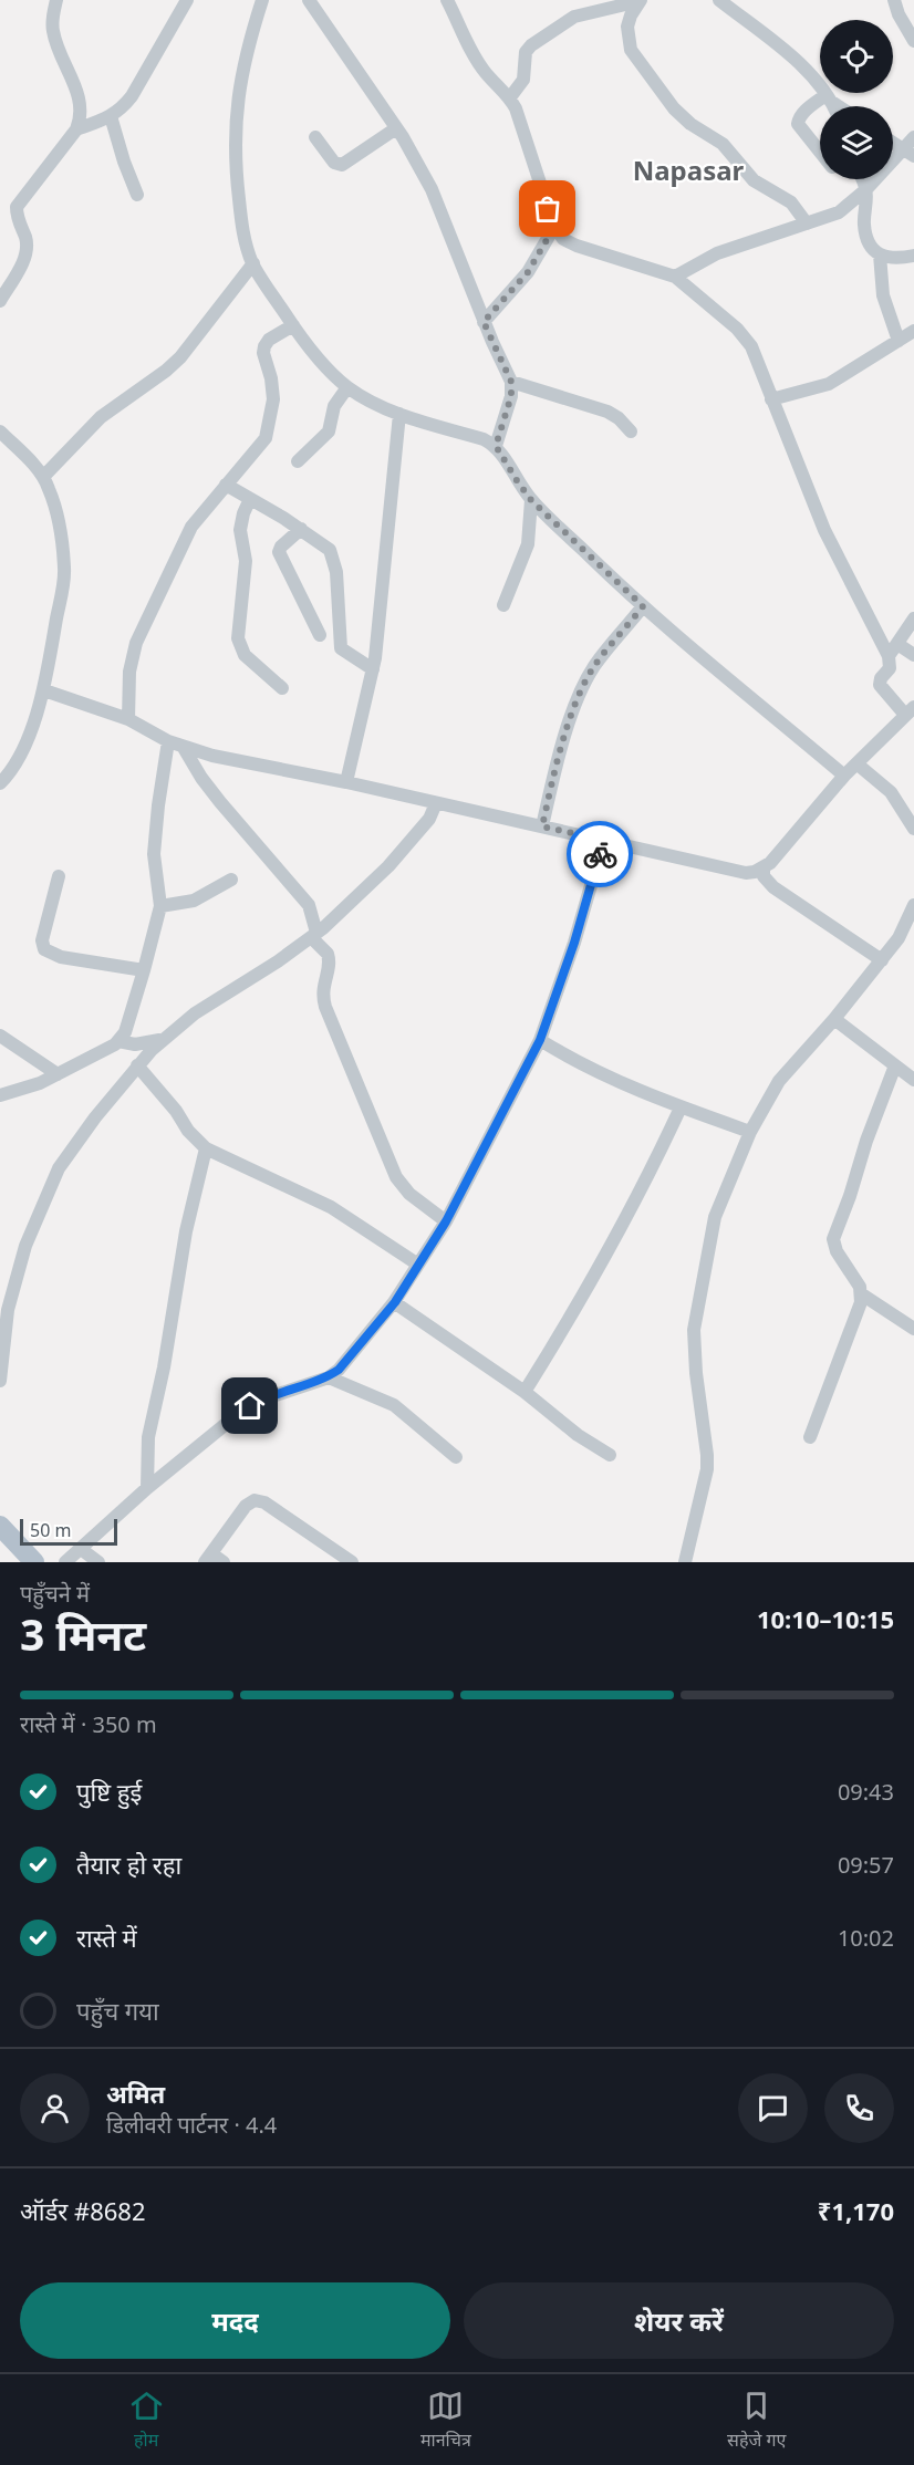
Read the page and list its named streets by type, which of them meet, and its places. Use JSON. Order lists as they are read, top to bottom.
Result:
{
  "districts": ["Napasar"],
  "scale_bar": "50 m",
  "page": {
    "scale": "50 m",
    "heading": ["3 मिनट", "पहुँचने में", "10:10–10:15"],
    "panel": [
      "अमित",
      "डिलीवरी पार्टनर · 4.4",
      "ऑर्डर #8682",
      "₹1,170"
    ],
    "bar": "रास्ते में · 350 m",
    "list": [
      ["पुष्टि हुई", "09:43"],
      ["तैयार हो रहा", "09:57"],
      ["रास्ते में", "10:02"],
      "पहुँच गया"
    ],
    "buttons": ["मदद", "शेयर करें"],
    "tabs": ["होम", "मानचित्र", "सहेजे गए"]
  }
}
